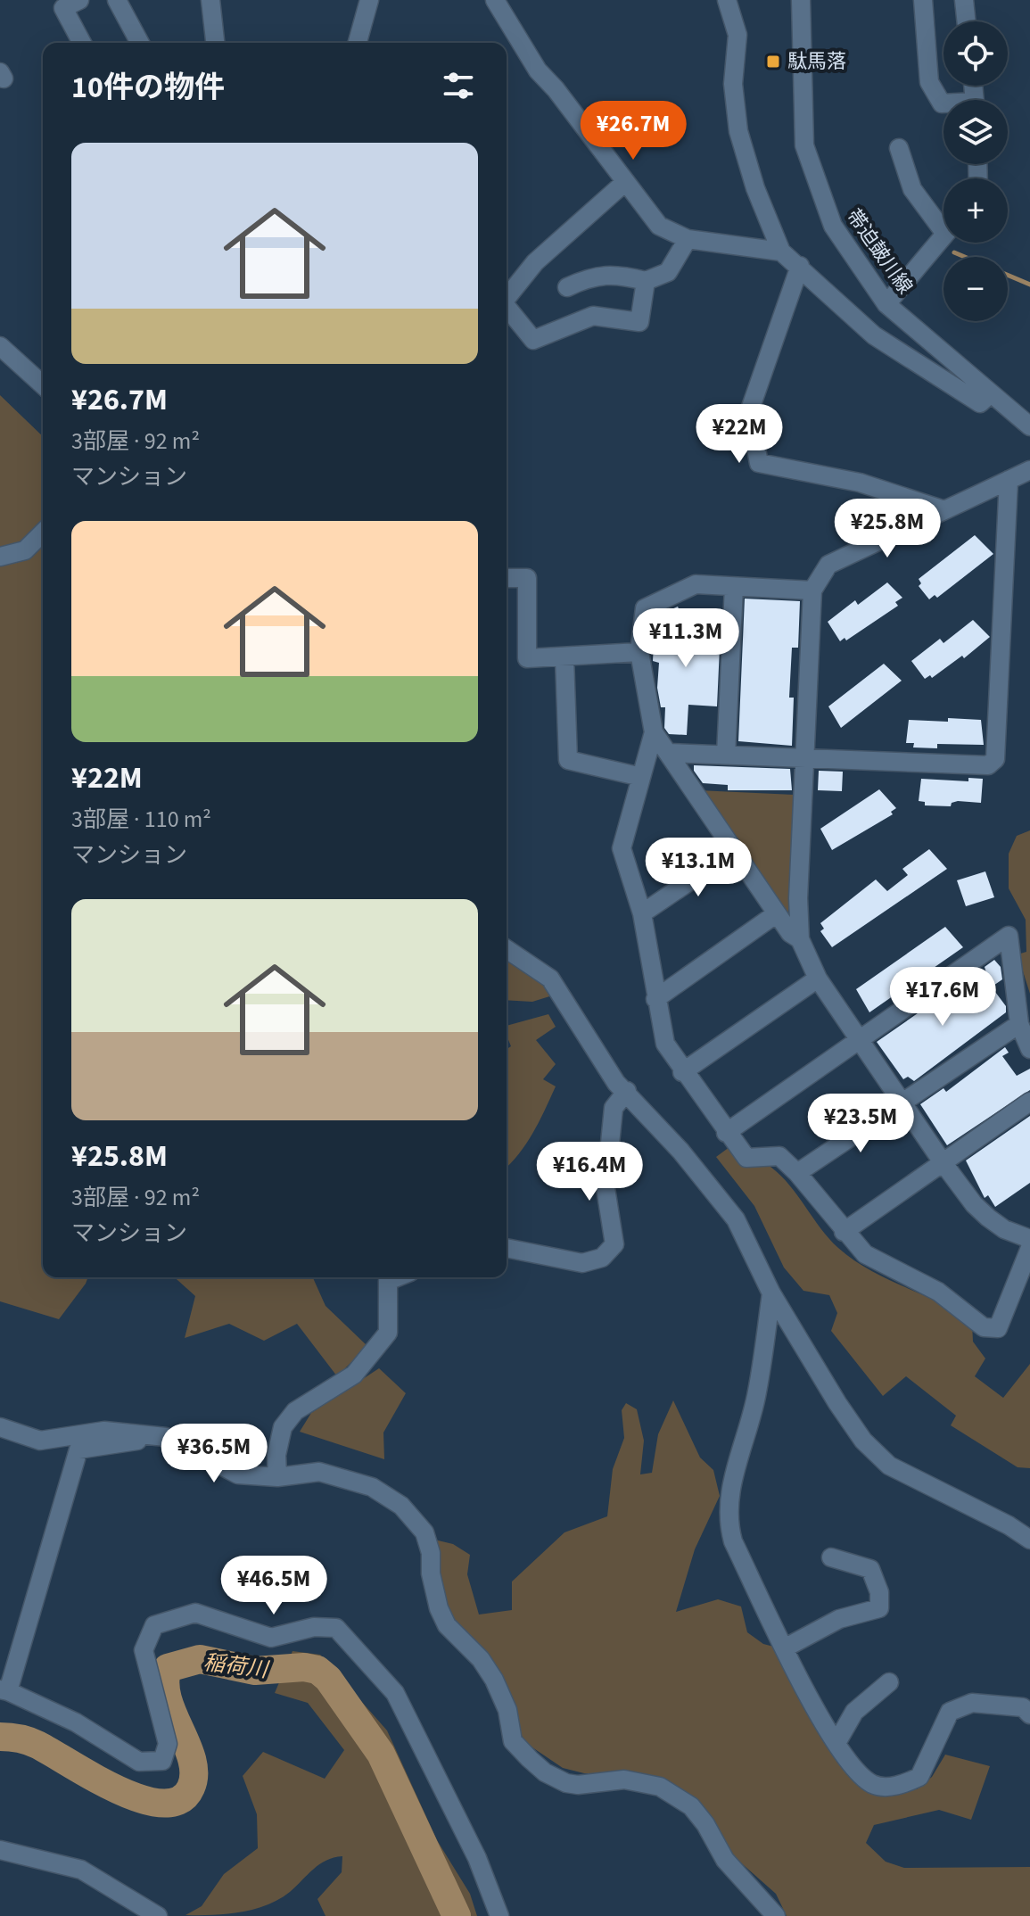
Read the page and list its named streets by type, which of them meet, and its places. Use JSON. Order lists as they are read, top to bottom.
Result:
{
  "streets": {
    "street": ["帯迫皷川線"]
  },
  "water": ["稲荷川"],
  "places": {
    "transit": ["駄馬落"]
  },
  "page": {
    "map_buttons": ["+", "−"],
    "heading": "10件の物件",
    "price": [
      "¥26.7M",
      "¥22M",
      "¥25.8M",
      "¥11.3M",
      "¥13.1M",
      "¥17.6M",
      "¥23.5M",
      "¥16.4M",
      "¥36.5M",
      "¥46.5M"
    ],
    "list": [
      {
        "name": "¥26.7M",
        "note": "3部屋 · 92 m² · マンション"
      },
      {
        "name": "¥22M",
        "note": "3部屋 · 110 m² · マンション"
      },
      {
        "name": "¥25.8M",
        "note": "3部屋 · 92 m² · マンション"
      }
    ]
  }
}
